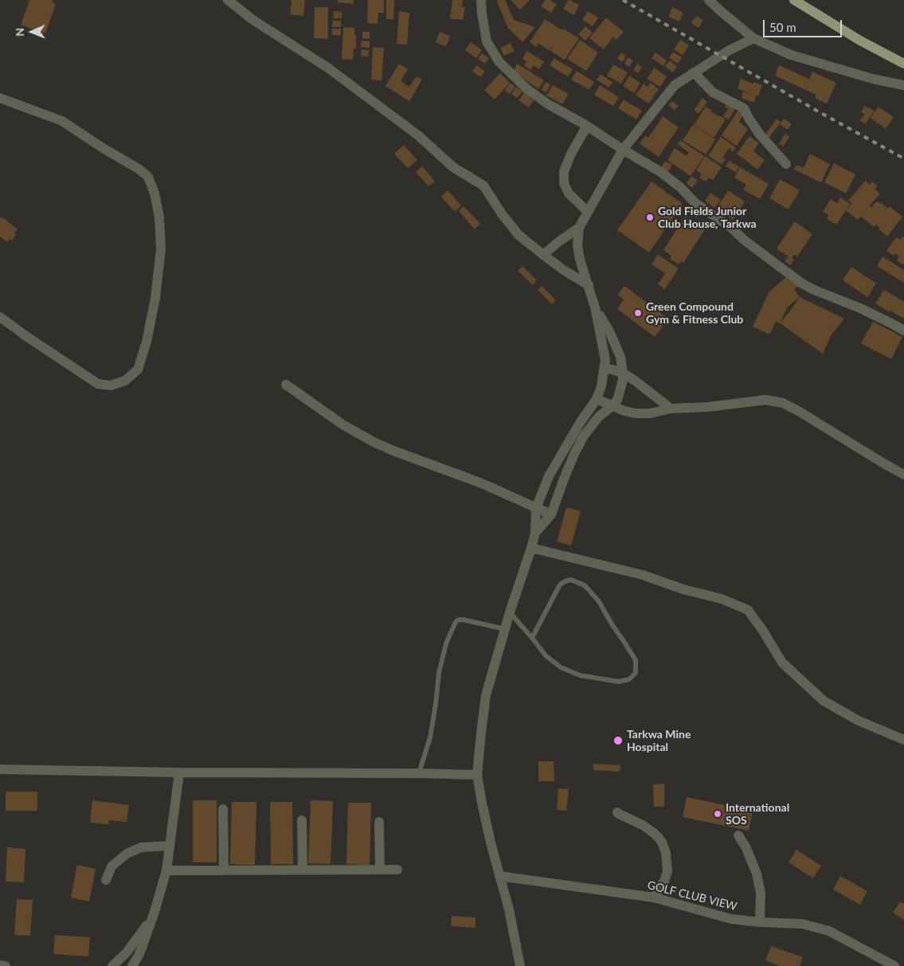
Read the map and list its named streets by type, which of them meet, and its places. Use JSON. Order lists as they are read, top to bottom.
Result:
{
  "streets": {
    "street": ["GOLF CLUB VIEW"]
  },
  "places": [
    "Gold Fields Junior Club House, Tarkwa",
    "Green Compound Gym & Fitness Club",
    "Tarkwa Mine Hospital",
    "International SOS"
  ],
  "scale_bar": "50 m",
  "north": "left"
}
